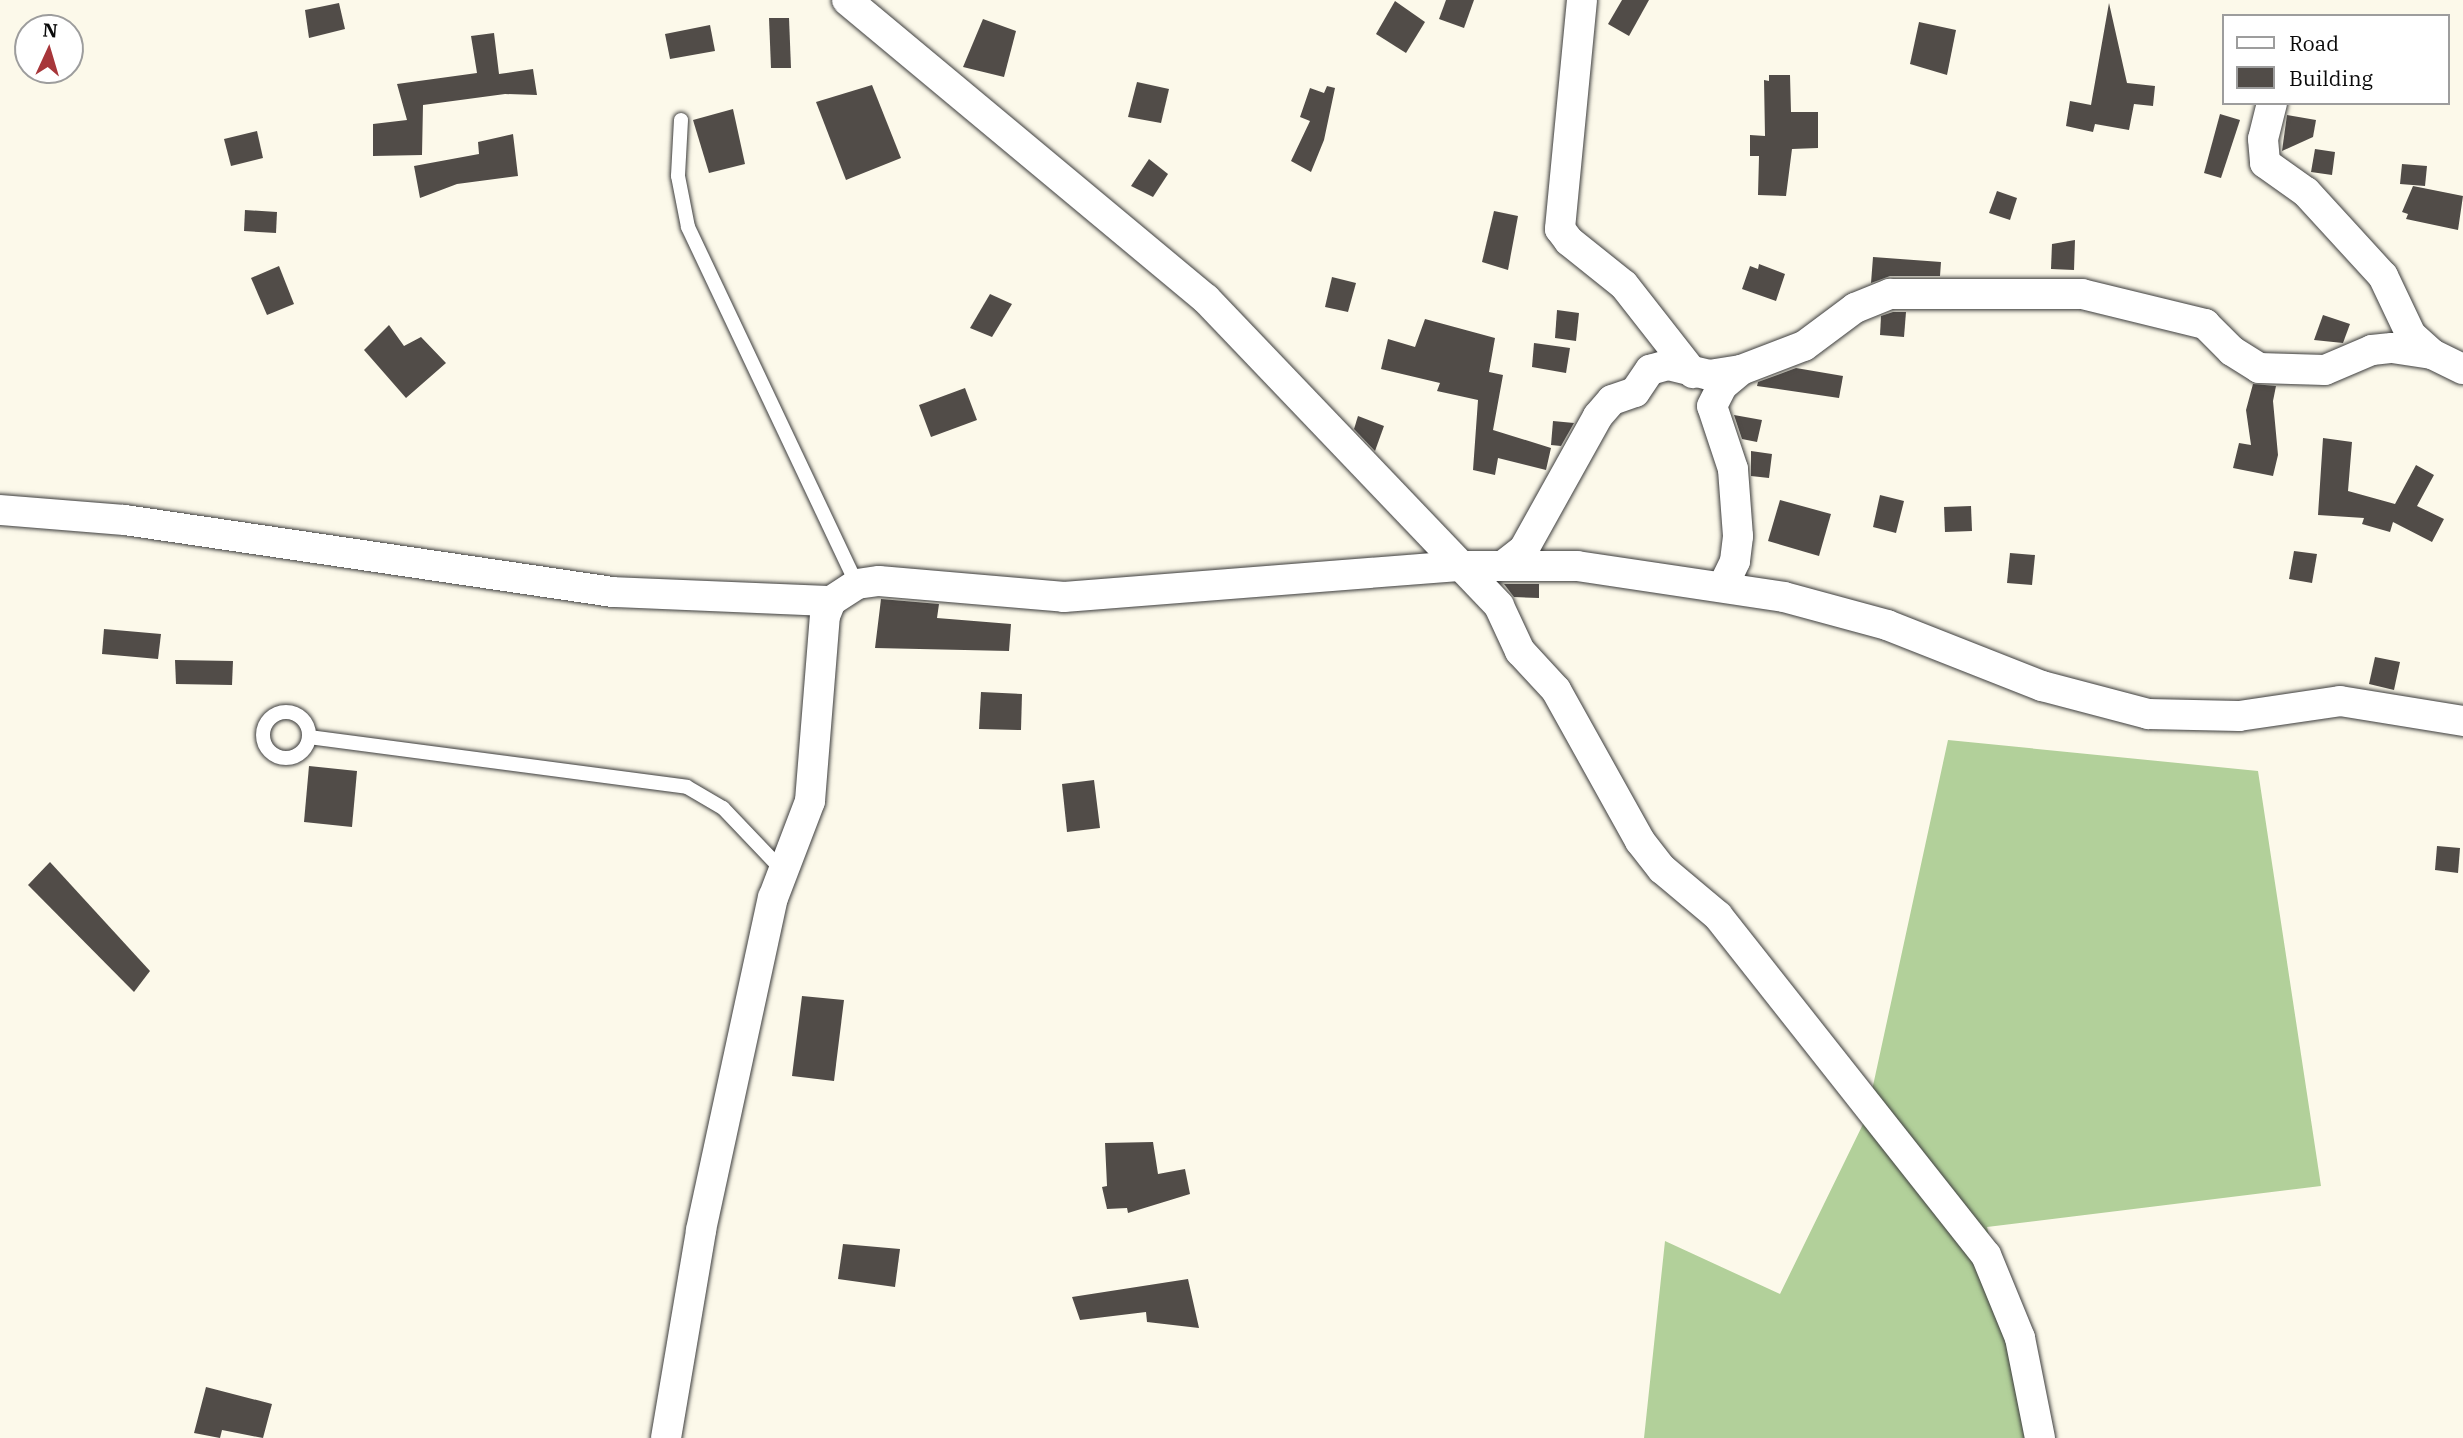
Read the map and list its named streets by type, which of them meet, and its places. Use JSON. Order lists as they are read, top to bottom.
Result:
{
  "legend": ["Road", "Building"],
  "north": "top"
}
